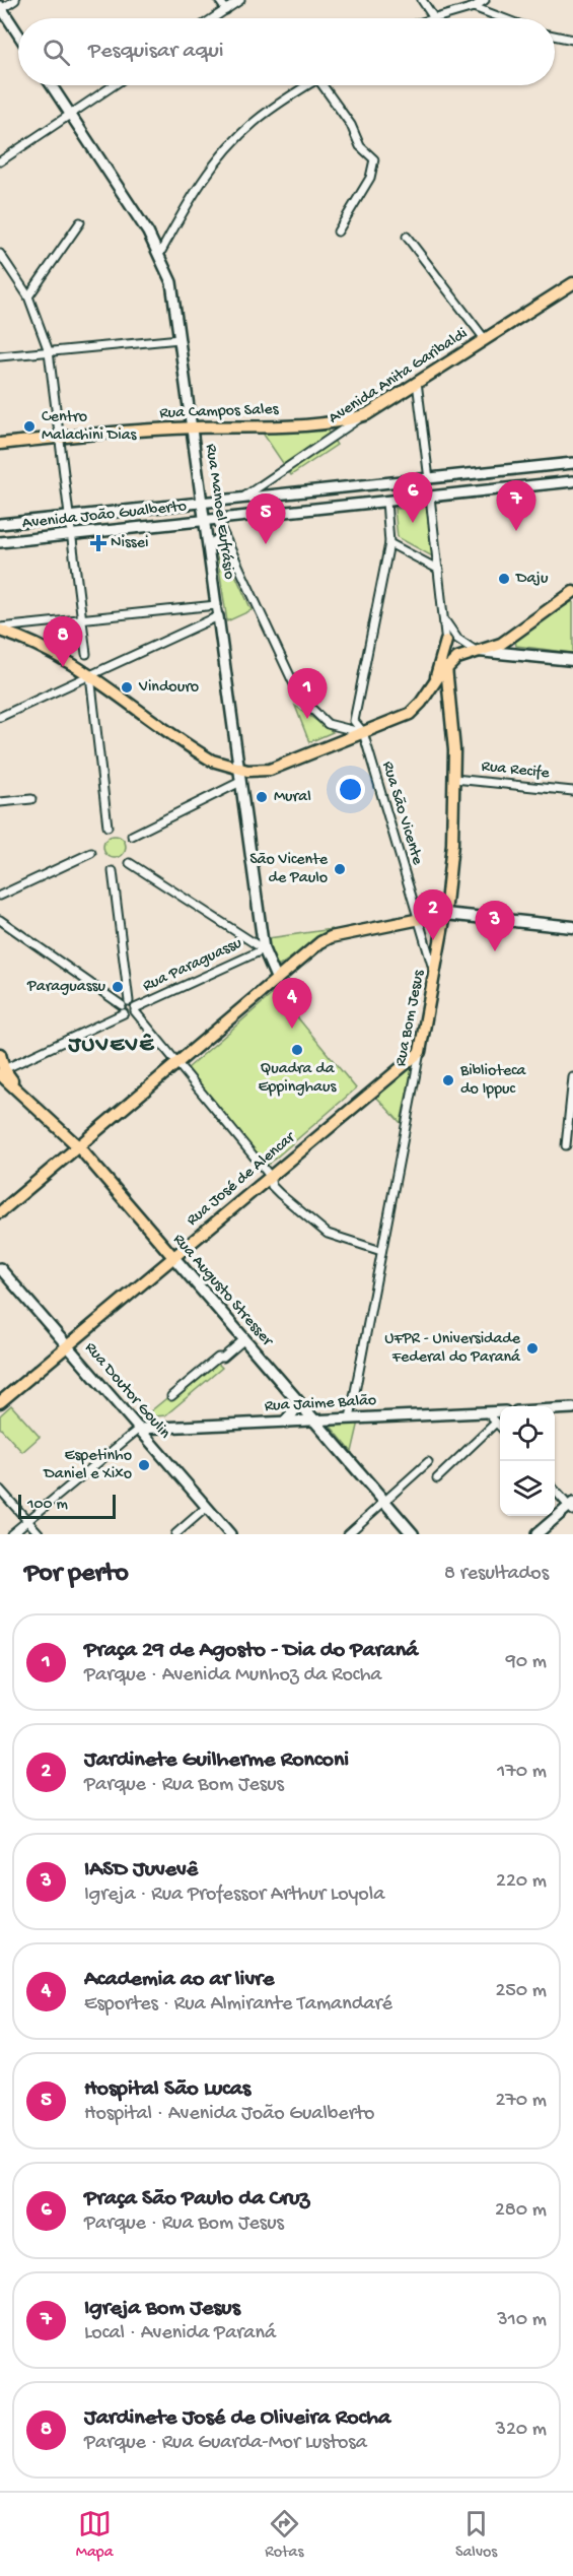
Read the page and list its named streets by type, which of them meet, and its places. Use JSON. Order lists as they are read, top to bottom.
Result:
{
  "streets": {
    "main road": [
      "Avenida Anita Garibaldi",
      "Rua Campos Sales",
      "Rua Bom Jesus",
      "Rua José de Alencar",
      "Rua Augusto Stresser"
    ],
    "street": [
      "Rua Manoel Eufrásio",
      "Avenida João Gualberto",
      "Rua Recife",
      "Rua São Vicente",
      "Rua Paraguassu",
      "Rua Doutor Goulin",
      "Rua Jaime Balão"
    ]
  },
  "crossings": [
    ["Avenida Anita Garibaldi", "Rua Campos Sales"],
    ["Avenida Anita Garibaldi", "Avenida João Gualberto"],
    ["Rua Campos Sales", "Rua Manoel Eufrásio"],
    ["Rua Manoel Eufrásio", "Avenida João Gualberto"],
    ["Rua Manoel Eufrásio", "Rua Paraguassu"],
    ["Avenida João Gualberto", "Rua São Vicente"],
    ["Avenida João Gualberto", "Rua Bom Jesus"],
    ["Rua Recife", "Rua Bom Jesus"],
    ["Rua São Vicente", "Rua Bom Jesus"],
    ["Rua Bom Jesus", "Rua José de Alencar"],
    ["Rua Bom Jesus", "Rua Jaime Balão"],
    ["Rua José de Alencar", "Rua Augusto Stresser"],
    ["Rua José de Alencar", "Rua Doutor Goulin"],
    ["Rua Augusto Stresser", "Rua Jaime Balão"],
    ["Rua Doutor Goulin", "Rua Jaime Balão"]
  ],
  "districts": ["JUVEVÊ"],
  "places": {
    "other": [
      "Centro Malachini Dias",
      "Daju",
      "Vindouro",
      "Mural",
      "São Vicente de Paulo",
      "Paraguassu",
      "Quadra da Eppinghaus",
      "Biblioteca do Ippuc",
      "UFPR - Universidade Federal do Paraná",
      "Espetinho Daniel e Xixo"
    ],
    "health": ["Nissei"]
  },
  "scale_bar": "100 m",
  "page": {
    "search": "Pesquisar aqui",
    "pins": [
      "6",
      "7",
      "5",
      "8",
      "1",
      "2",
      "3",
      "4"
    ],
    "scale": "100 m",
    "heading": ["Por perto", "8 resultados"],
    "list": [
      {
        "mark": "1",
        "name": "Praça 29 de Agosto - Dia do Paraná",
        "note": "Parque · Avenida Munhoz da Rocha",
        "value": "90 m"
      },
      {
        "mark": "2",
        "name": "Jardinete Guilherme Ronconi",
        "note": "Parque · Rua Bom Jesus",
        "value": "170 m"
      },
      {
        "mark": "3",
        "name": "IASD Juvevê",
        "note": "Igreja · Rua Professor Arthur Loyola",
        "value": "220 m"
      },
      {
        "mark": "4",
        "name": "Academia ao ar livre",
        "note": "Esportes · Rua Almirante Tamandaré",
        "value": "250 m"
      },
      {
        "mark": "5",
        "name": "Hospital São Lucas",
        "note": "Hospital · Avenida João Gualberto",
        "value": "270 m"
      },
      {
        "mark": "6",
        "name": "Praça São Paulo da Cruz",
        "note": "Parque · Rua Bom Jesus",
        "value": "280 m"
      },
      {
        "mark": "7",
        "name": "Igreja Bom Jesus",
        "note": "Local · Avenida Paraná",
        "value": "310 m"
      },
      {
        "mark": "8",
        "name": "Jardinete José de Oliveira Rocha",
        "note": "Parque · Rua Guarda-Mor Lustosa",
        "value": "320 m"
      }
    ],
    "nav": ["Mapa", "Rotas", "Salvos"]
  }
}
